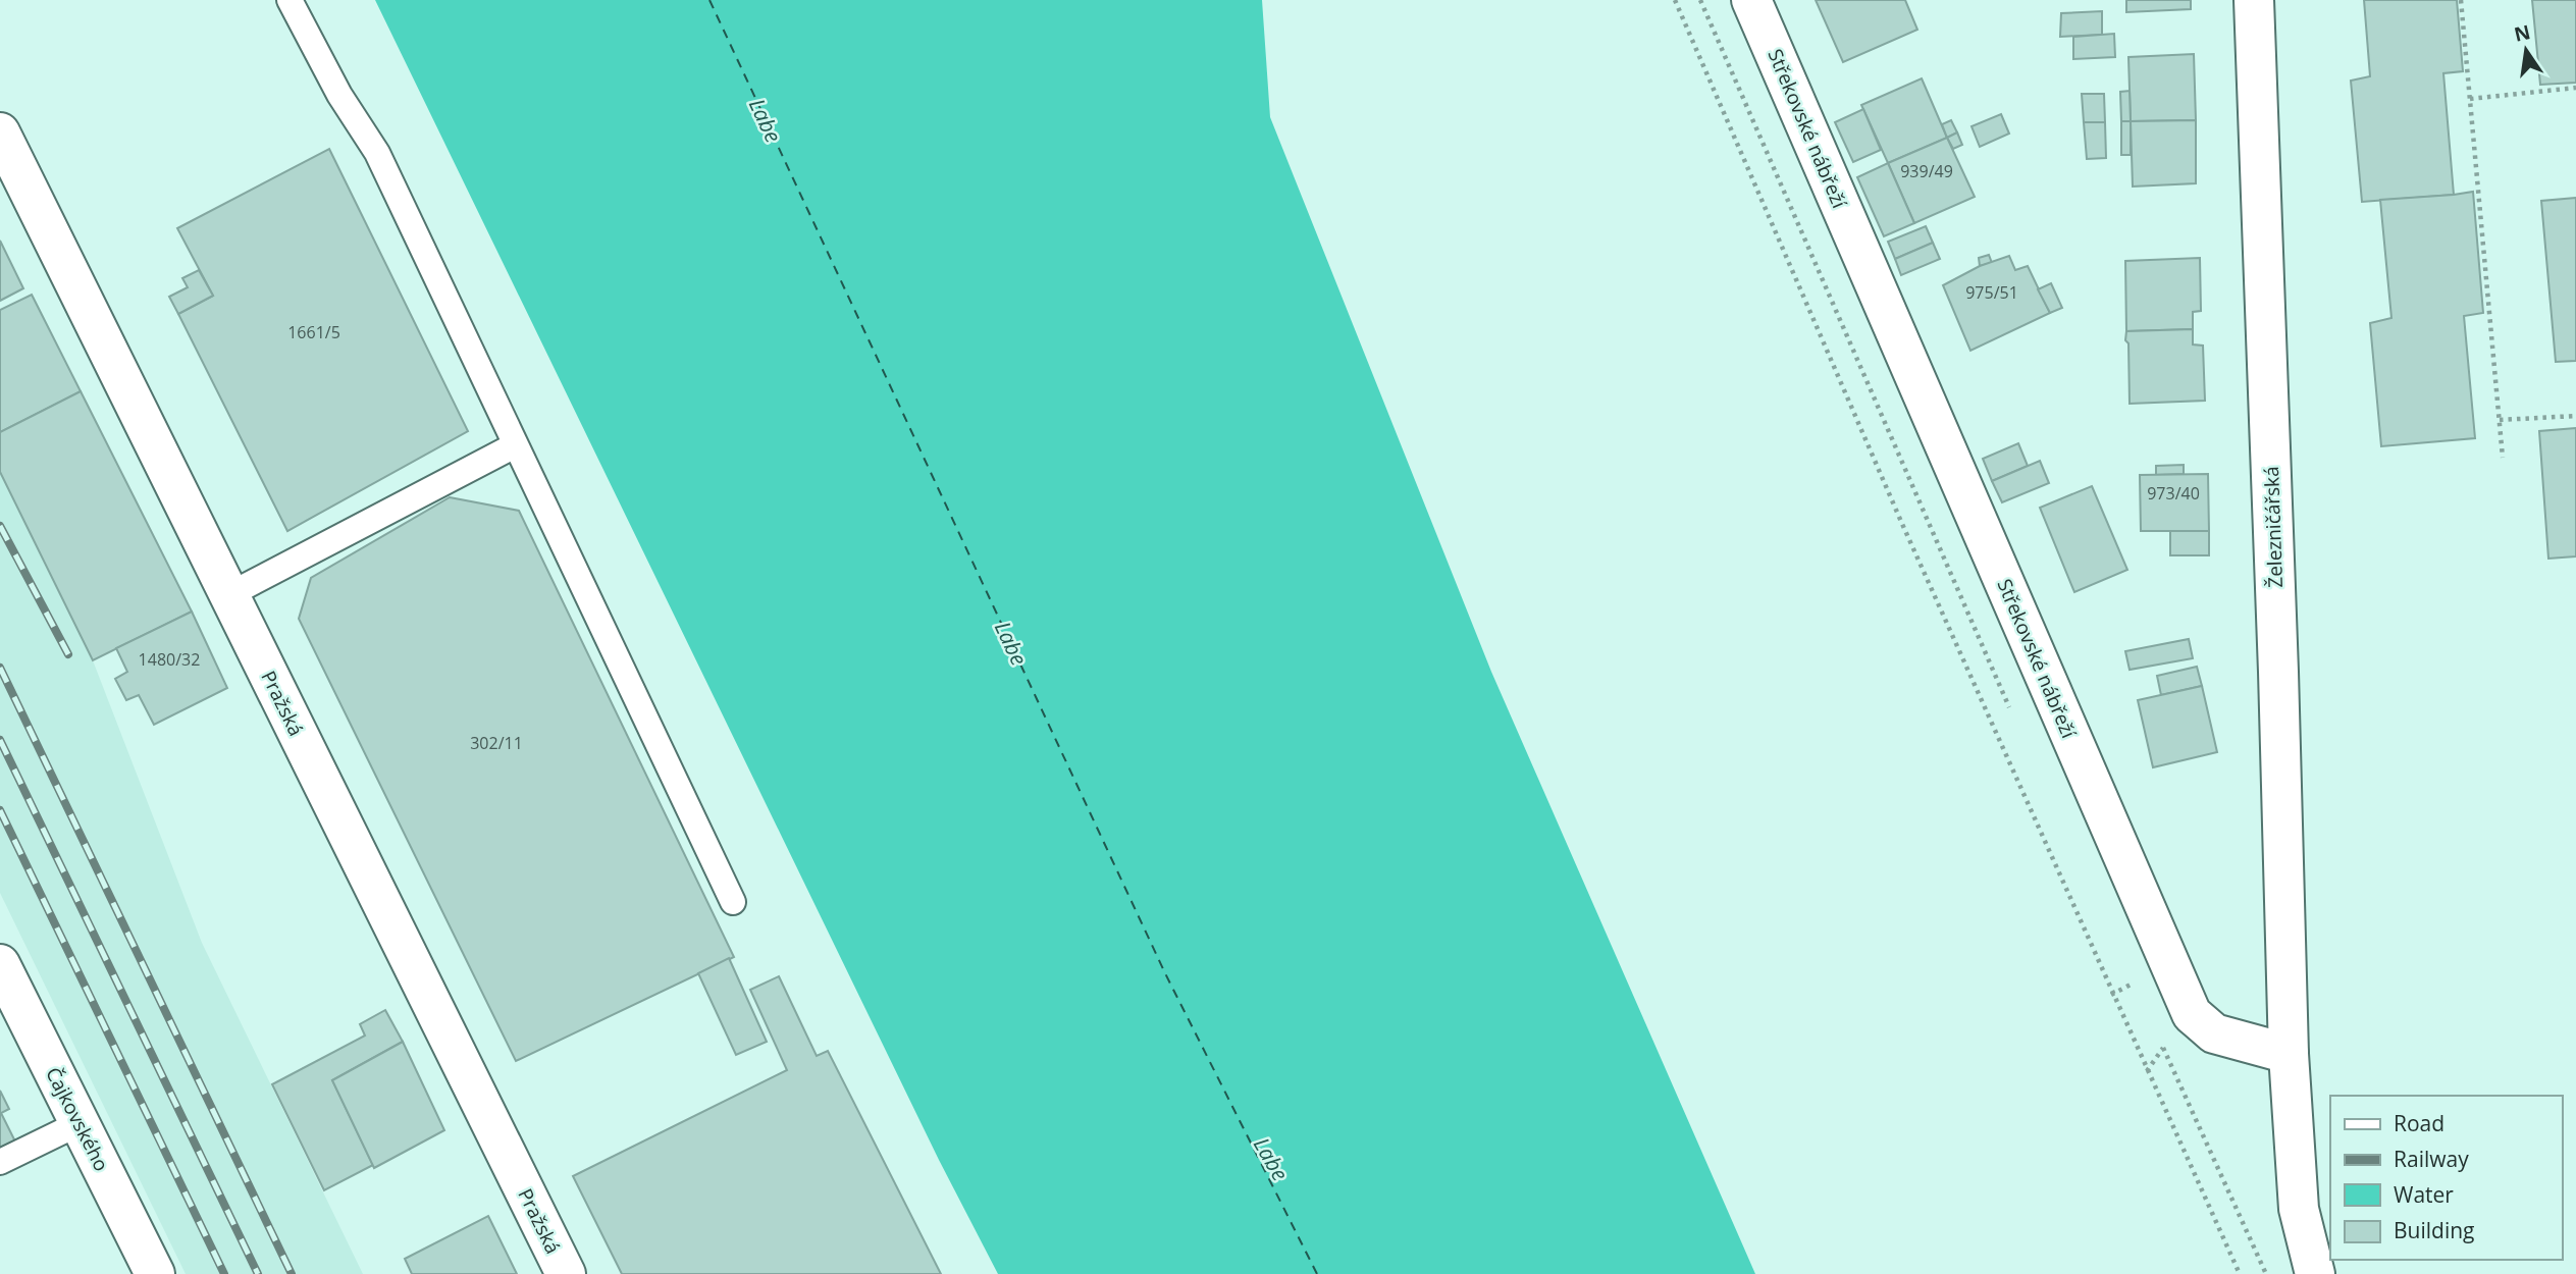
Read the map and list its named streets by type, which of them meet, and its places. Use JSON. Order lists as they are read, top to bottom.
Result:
{
  "streets": {
    "main road": [
      "Střekovské nábřeží",
      "Železničářská",
      "Pražská",
      "Čajkovského"
    ]
  },
  "crossings": [
    ["Střekovské nábřeží", "Železničářská"]
  ],
  "water": ["Labe"],
  "house_numbers": [
    "939/49",
    "975/51",
    "1661/5",
    "973/40",
    "1480/32",
    "302/11"
  ],
  "legend": [
    "Road",
    "Railway",
    "Water",
    "Building"
  ],
  "north": "top"
}
